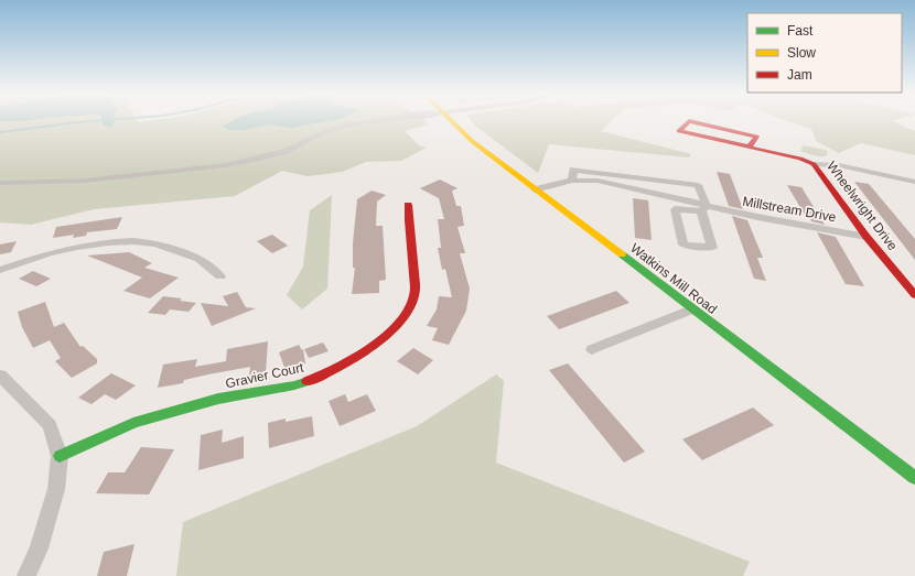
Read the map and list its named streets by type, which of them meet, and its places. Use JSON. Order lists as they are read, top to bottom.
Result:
{
  "streets": {
    "street": [
      "Wheelwright Drive",
      "Millstream Drive",
      "Watkins Mill Road",
      "Gravier Court"
    ]
  },
  "crossings": [
    ["Wheelwright Drive", "Millstream Drive"],
    ["Millstream Drive", "Watkins Mill Road"]
  ],
  "legend": ["Fast", "Slow", "Jam"]
}
